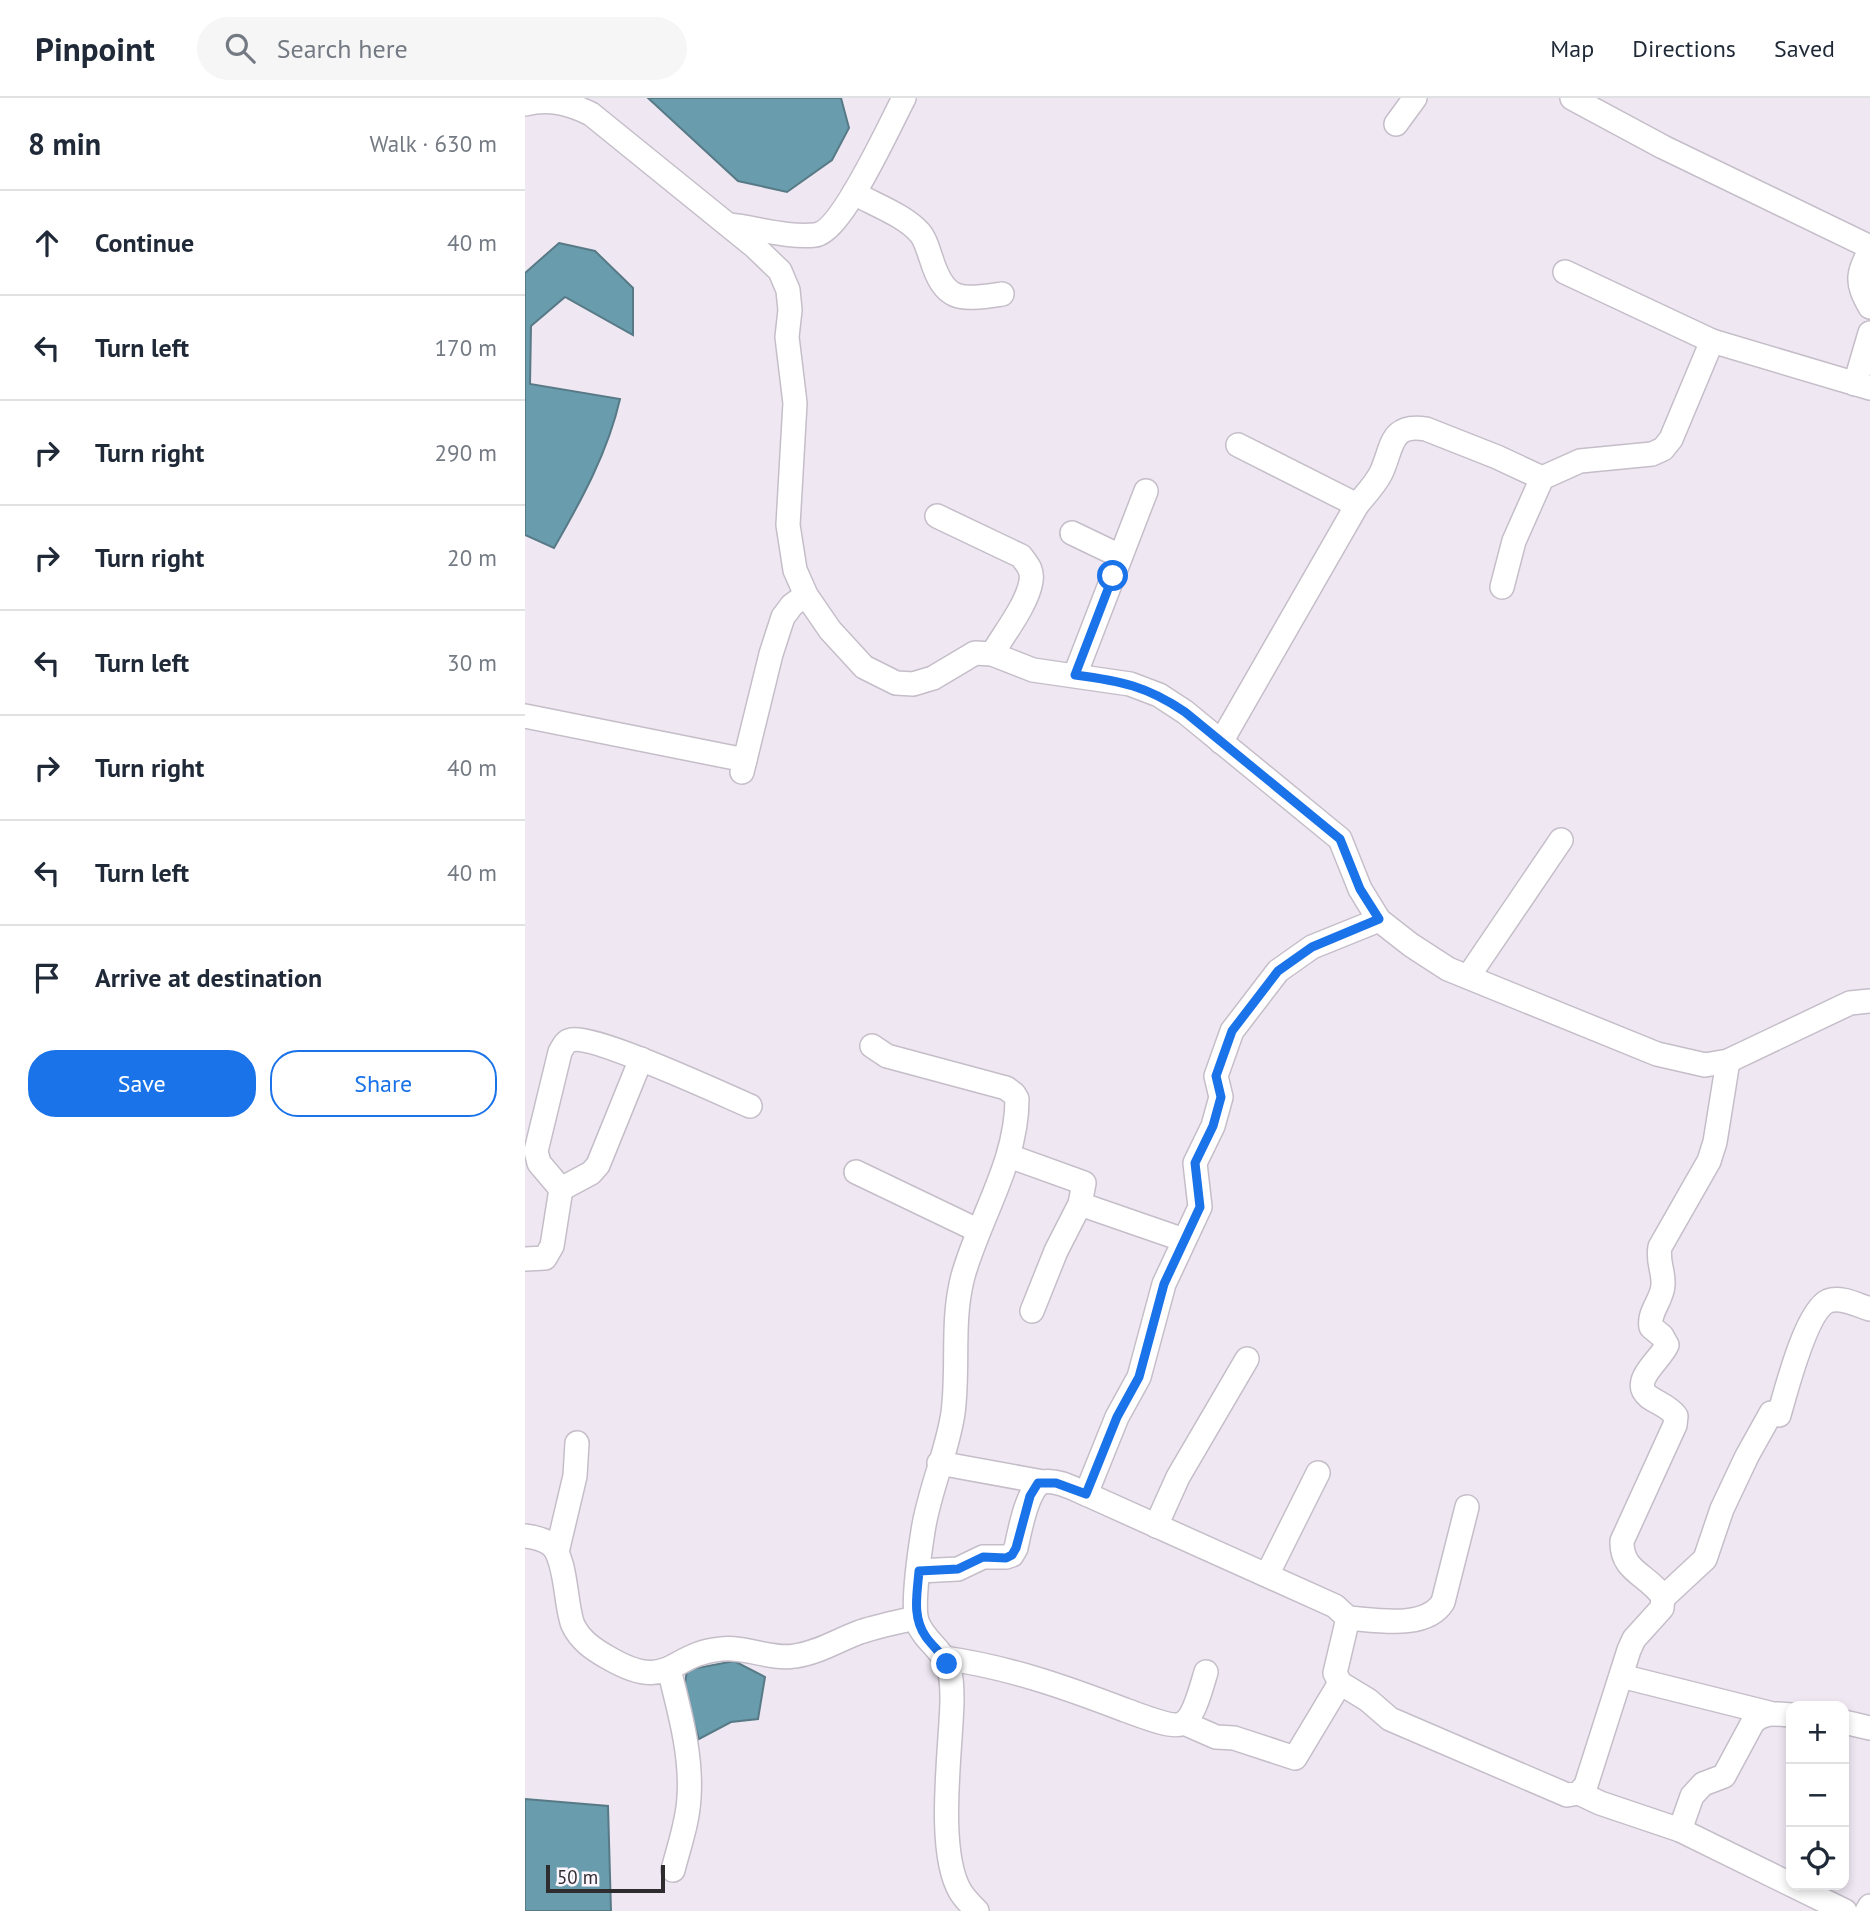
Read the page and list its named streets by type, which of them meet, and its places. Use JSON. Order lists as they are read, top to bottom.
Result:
{
  "scale_bar": "50 m",
  "page": {
    "header": "Pinpoint",
    "search": "Search here",
    "nav": ["Map", "Directions", "Saved"],
    "heading": ["8 min", "Walk · 630 m"],
    "list": [
      ["Continue", "40 m"],
      ["Turn left", "170 m"],
      ["Turn right", "290 m"],
      ["Turn right", "20 m"],
      ["Turn left", "30 m"],
      ["Turn right", "40 m"],
      ["Turn left", "40 m"],
      "Arrive at destination"
    ],
    "buttons": ["Save", "Share"],
    "map_buttons": ["+", "−"],
    "scale": "50 m"
  }
}
